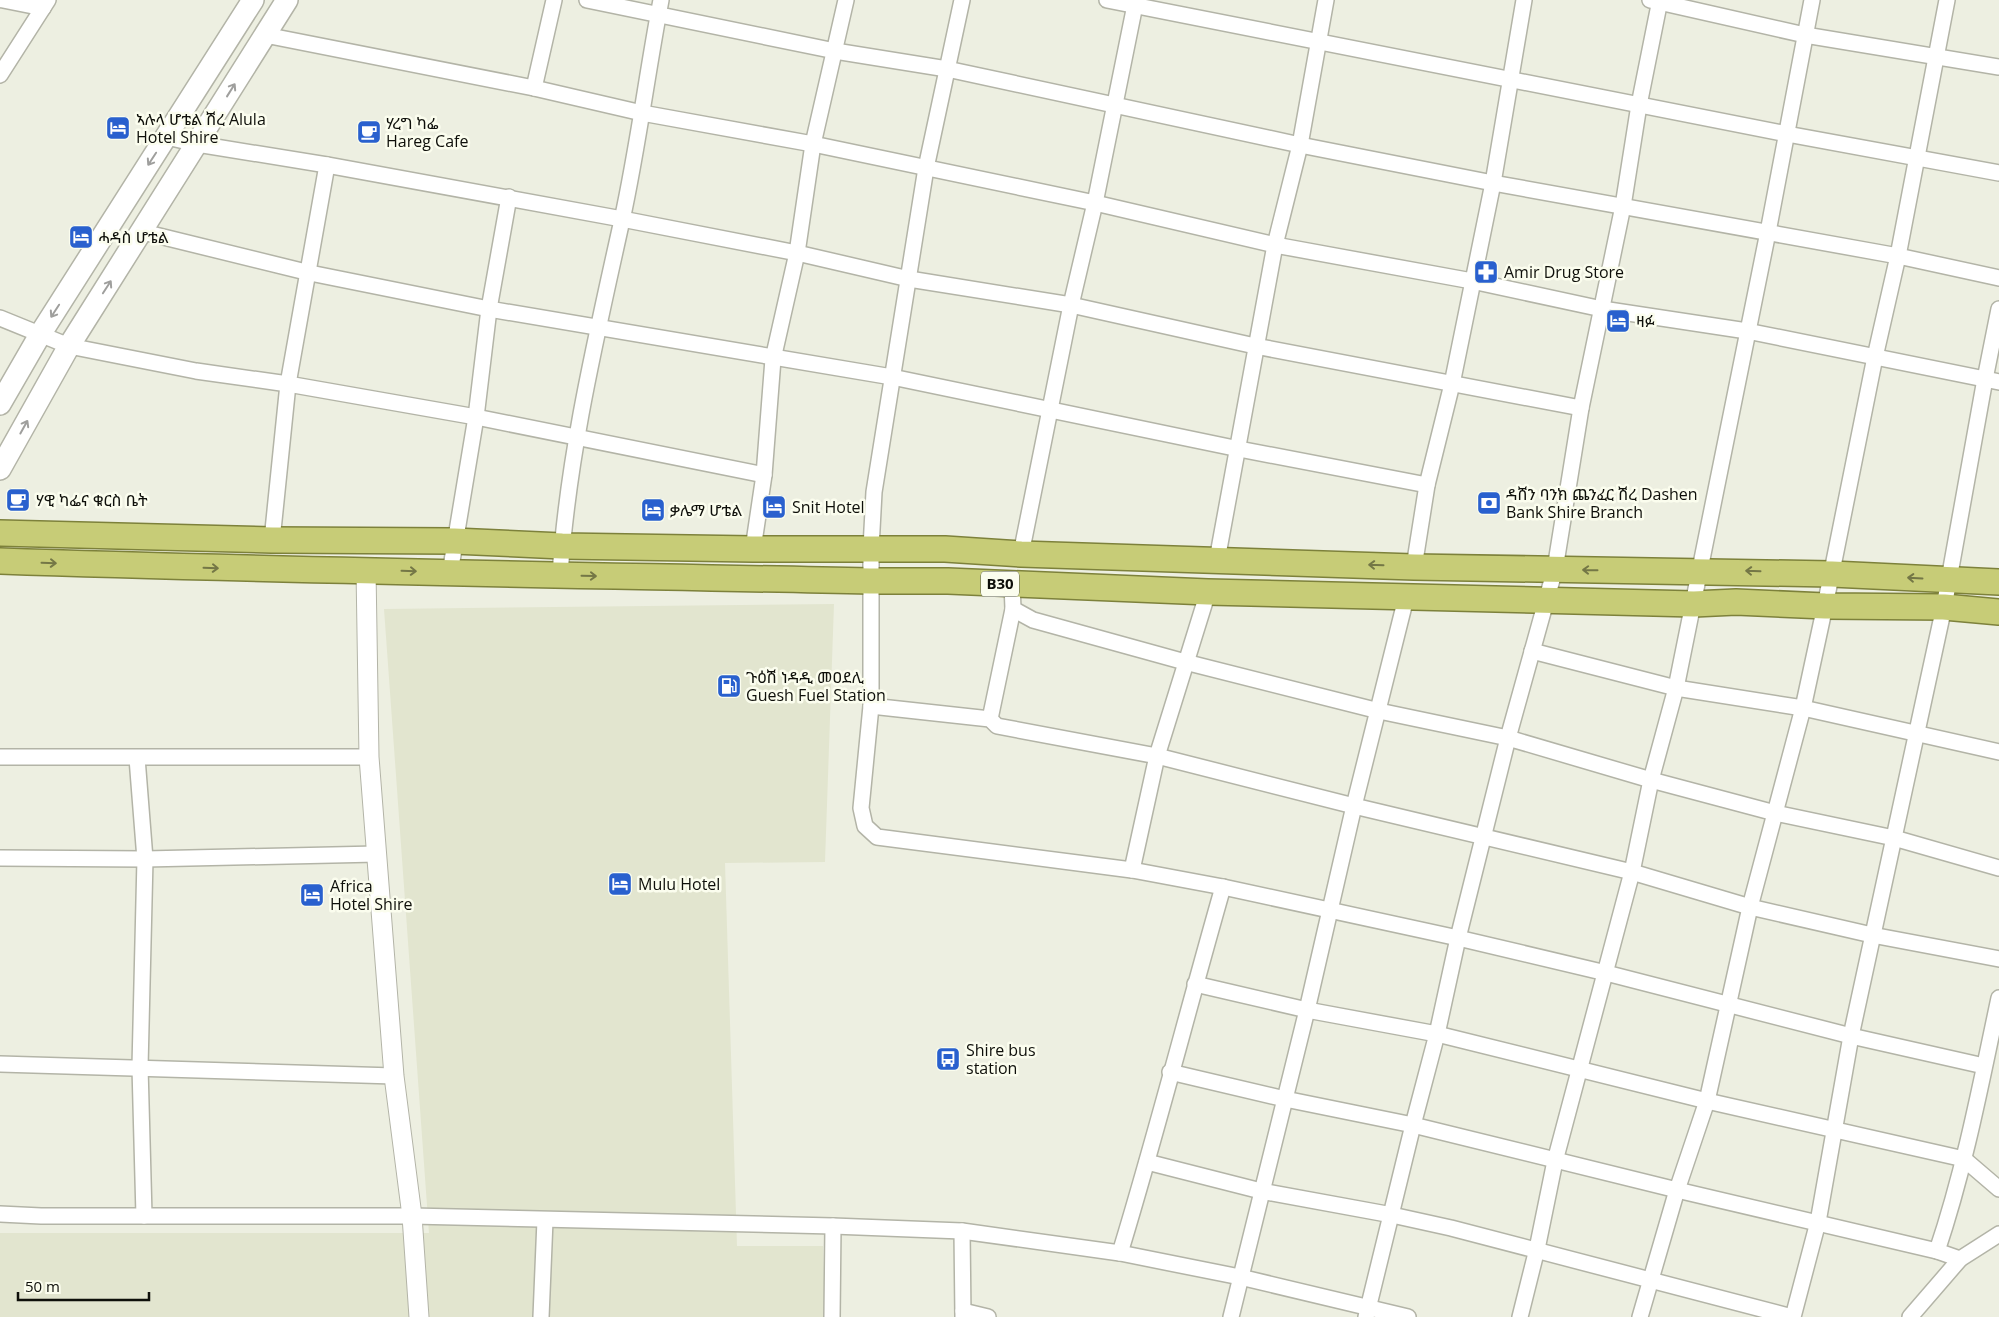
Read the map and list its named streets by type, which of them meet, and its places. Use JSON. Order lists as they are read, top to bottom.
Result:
{
  "streets": {
    "highway": ["B30"]
  },
  "places": {
    "hotel": [
      "ኣሉላ ሆቴል ሽረ Alula Hotel Shire",
      "ሓዳስ ሆቴል",
      "ዛፉ",
      "Snit Hotel",
      "ቃሌማ ሆቴል",
      "Mulu Hotel",
      "Africa Hotel Shire"
    ],
    "cafe": ["ሃረግ ካፌ Hareg Cafe", "ሃዊ ካፌና ቁርስ ቤት"],
    "pharmacy": ["Amir Drug Store"],
    "bank": ["ዳሸን ባንክ ጨንፈር ሽረ Dashen Bank Shire Branch"],
    "fuel station": ["ጉዕሽ ነዳዲ መዐደሊ Guesh Fuel Station"],
    "bus stop": ["Shire bus station"]
  },
  "scale_bar": "50 m"
}
